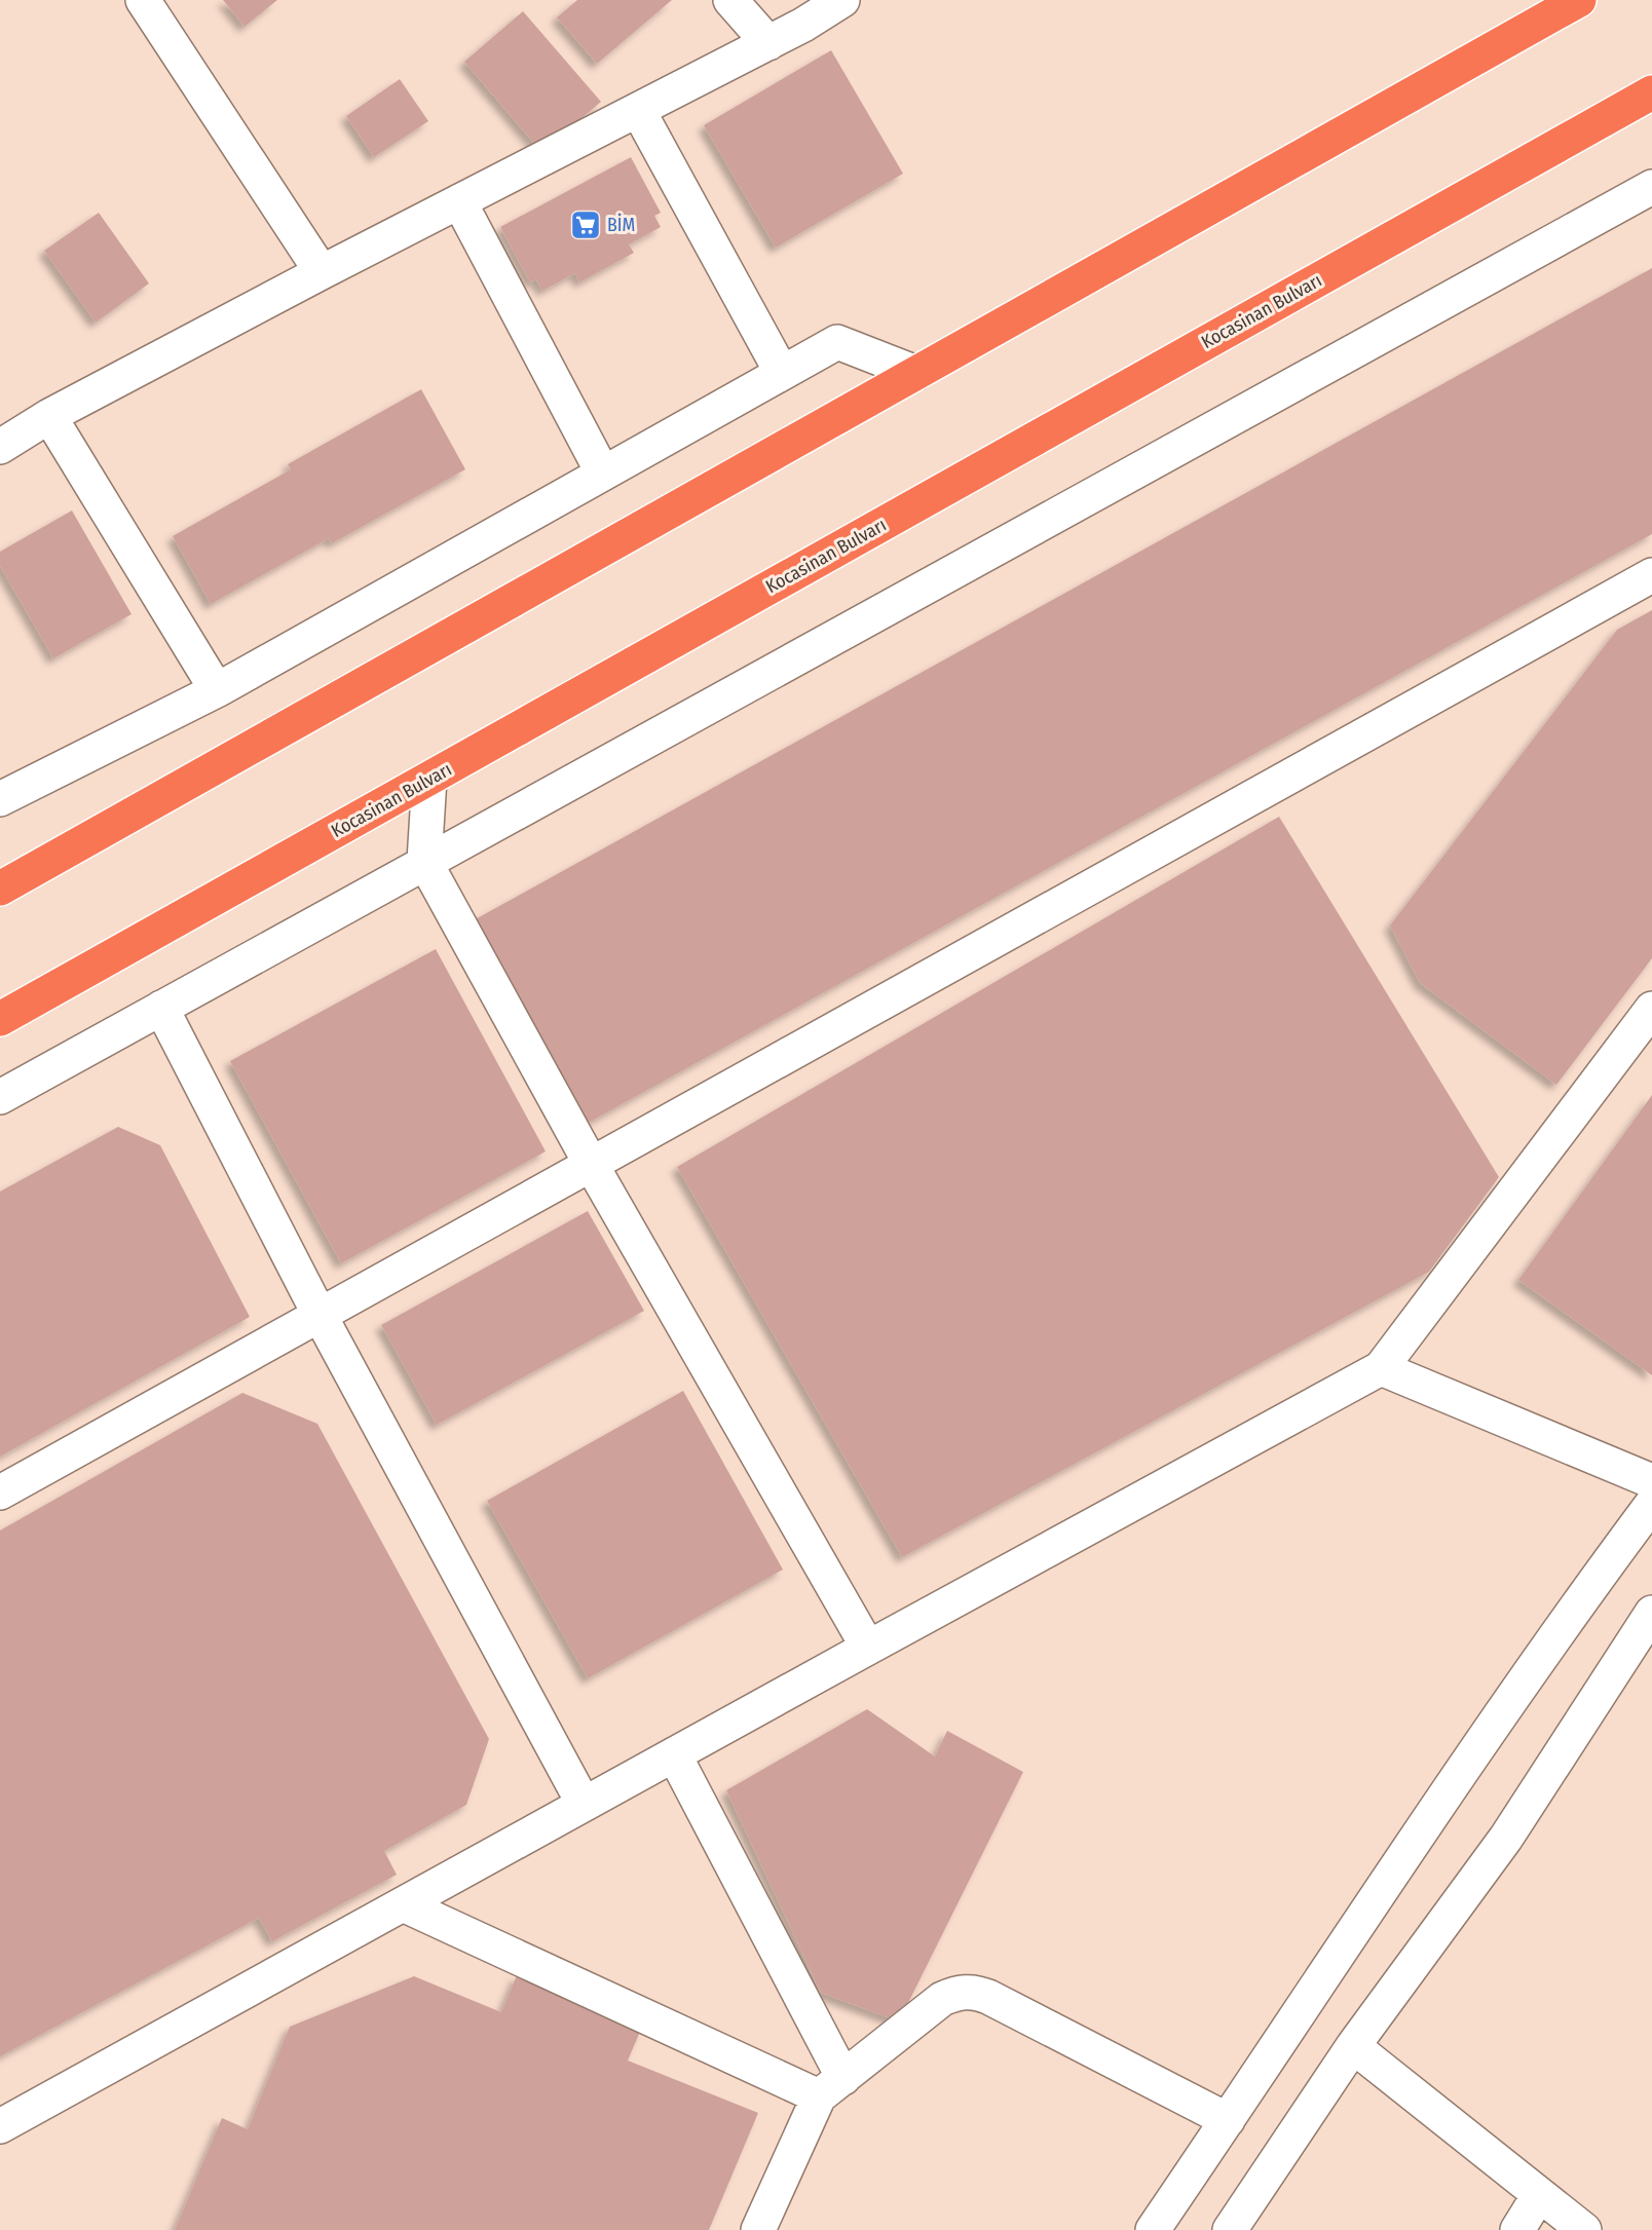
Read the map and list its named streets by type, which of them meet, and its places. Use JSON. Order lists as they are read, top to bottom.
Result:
{
  "streets": {
    "highway": ["Kocasinan Bulvarı"]
  },
  "places": {
    "supermarket": ["BİM"]
  }
}
